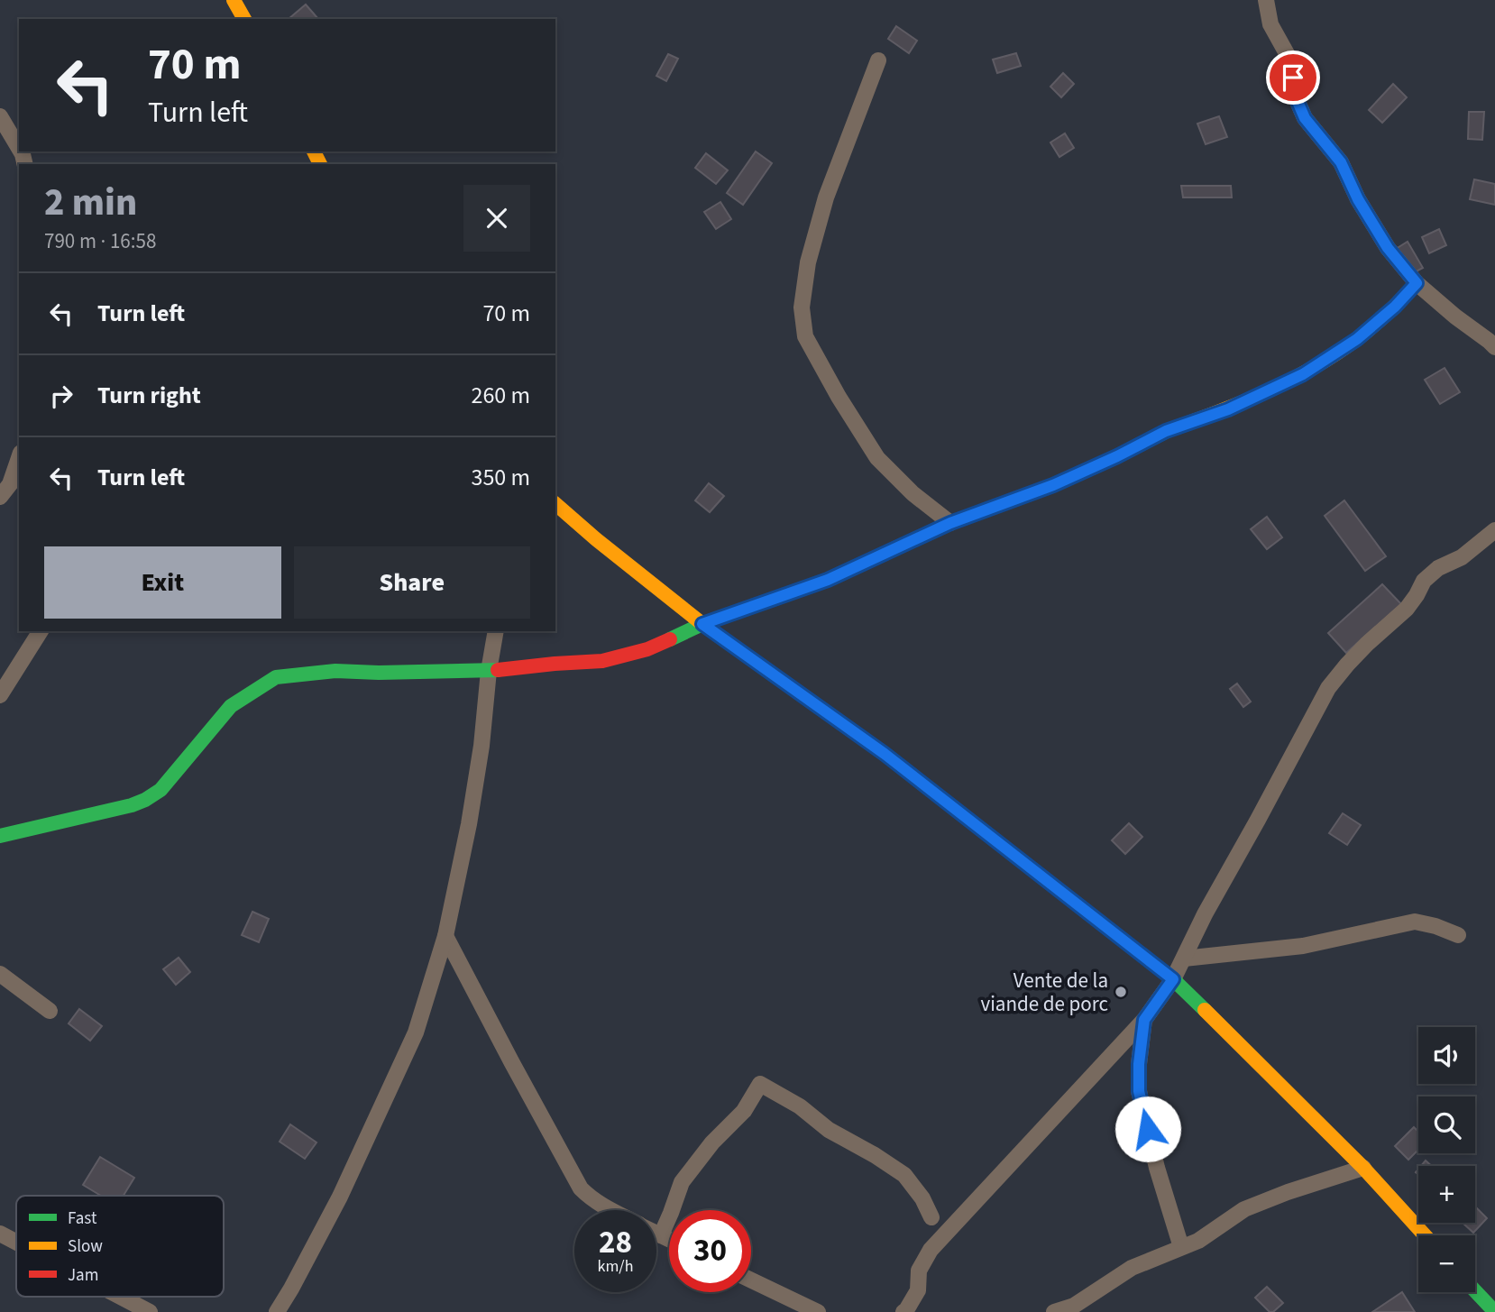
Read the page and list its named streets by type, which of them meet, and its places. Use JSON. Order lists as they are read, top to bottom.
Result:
{
  "places": ["Vente de la viande de porc"],
  "legend": ["Fast", "Slow", "Jam"],
  "page": {
    "turn": ["70 m", "Turn left"],
    "heading": ["2 min", "790 m · 16:58"],
    "list": [
      {
        "name": "Turn left",
        "value": "70 m"
      },
      {
        "name": "Turn right",
        "value": "260 m"
      },
      {
        "name": "Turn left",
        "value": "350 m"
      }
    ],
    "buttons": ["Exit", "Share"],
    "map_buttons": ["+", "−"],
    "speed": "28 km/h",
    "limit": "30"
  }
}
